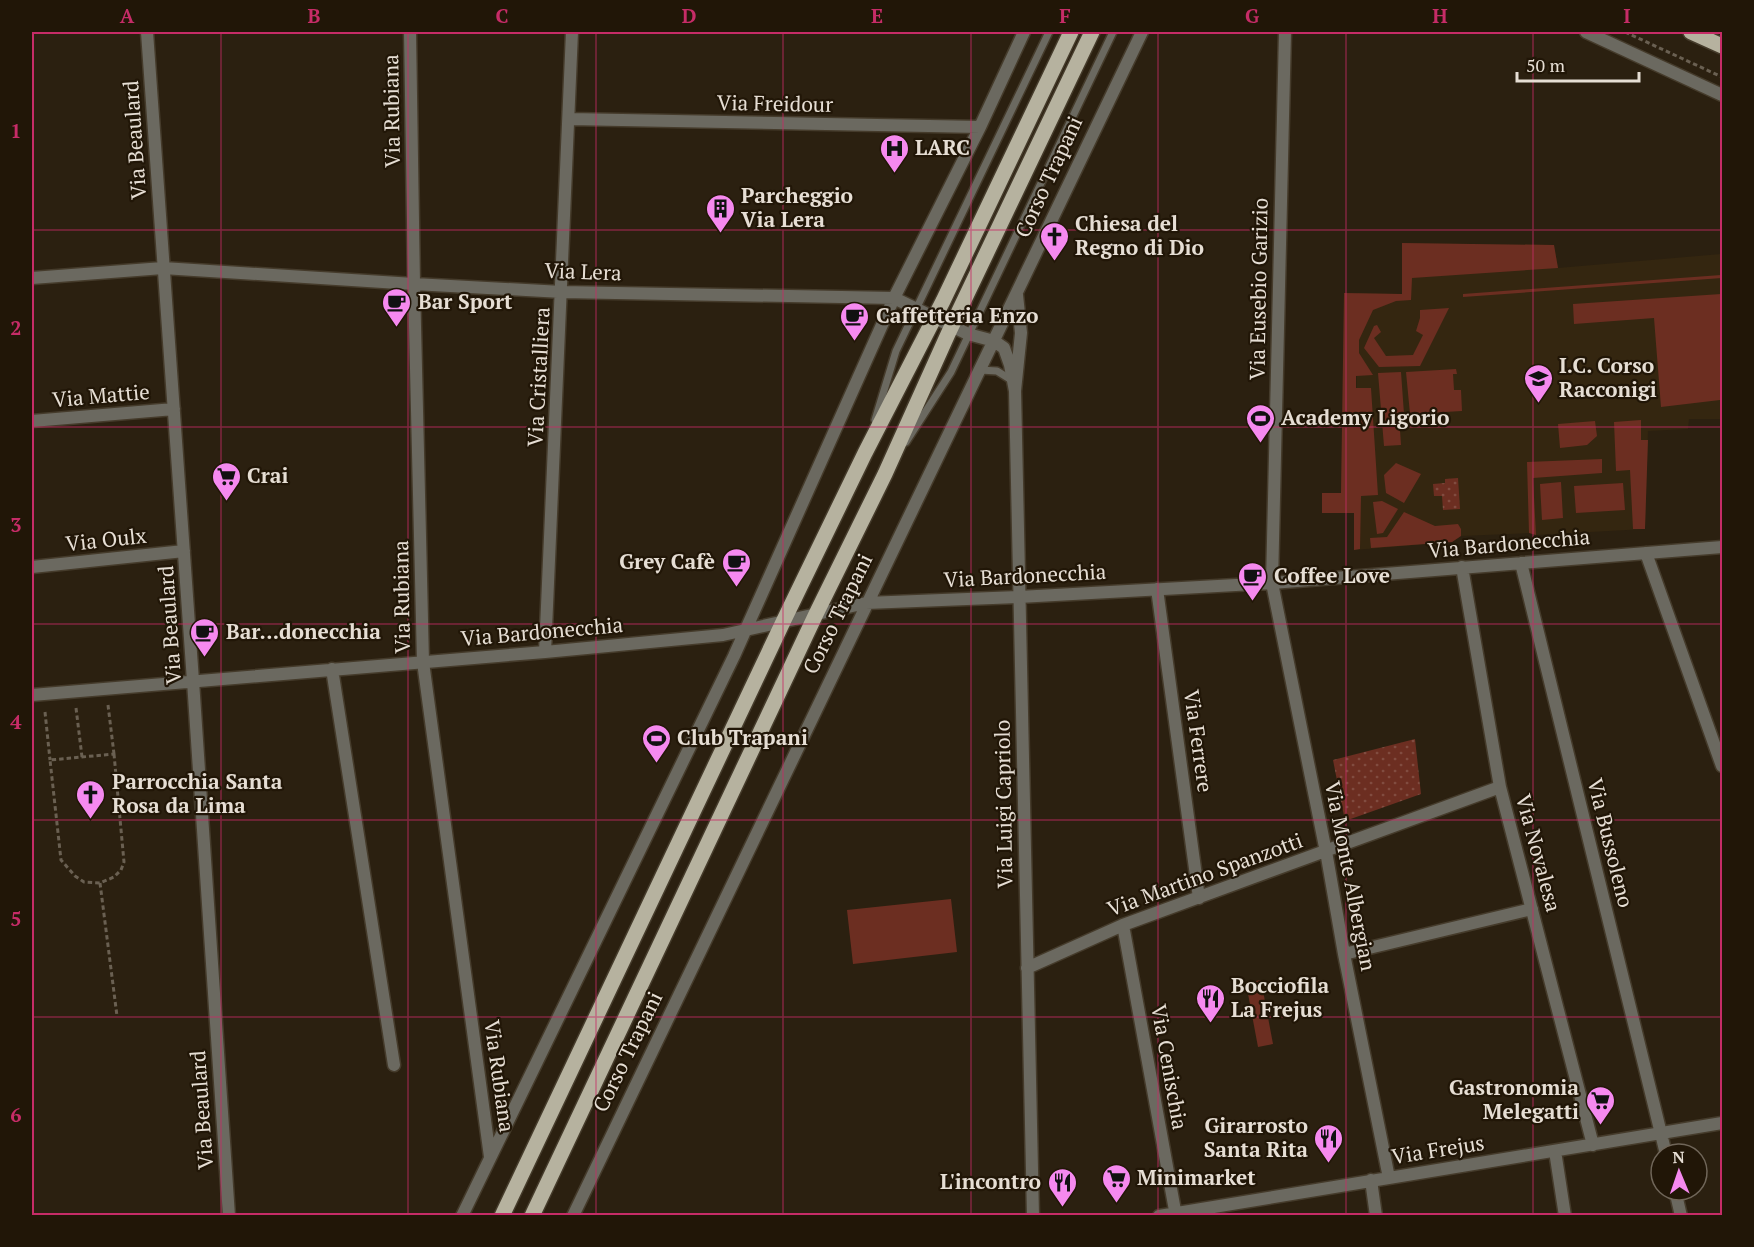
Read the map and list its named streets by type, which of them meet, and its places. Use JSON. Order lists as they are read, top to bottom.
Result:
{
  "streets": {
    "main road": ["Corso Trapani"],
    "street": [
      "Via Freidour",
      "Via Rubiana",
      "Via Beaulard",
      "Via Lera",
      "Via Eusebio Garizio",
      "Via Cristalliera",
      "Via Mattie",
      "Via Oulx",
      "Via Bardonecchia",
      "Via Ferrere",
      "Via Luigi Capriolo",
      "Via Bussoleno",
      "Via Novalesa",
      "Via Martino Spanzotti",
      "Via Monte Albergian",
      "Via Cenischia",
      "Via Frejus"
    ]
  },
  "crossings": [
    ["Via Freidour", "Via Cristalliera"],
    ["Via Rubiana", "Via Lera"],
    ["Via Rubiana", "Via Bardonecchia"],
    ["Via Beaulard", "Via Lera"],
    ["Via Beaulard", "Via Mattie"],
    ["Via Beaulard", "Via Oulx"],
    ["Via Beaulard", "Via Bardonecchia"],
    ["Corso Trapani", "Via Lera"],
    ["Corso Trapani", "Via Bardonecchia"],
    ["Corso Trapani", "Via Luigi Capriolo"],
    ["Via Lera", "Via Cristalliera"],
    ["Via Lera", "Via Luigi Capriolo"],
    ["Via Eusebio Garizio", "Via Bardonecchia"],
    ["Via Eusebio Garizio", "Via Monte Albergian"],
    ["Via Cristalliera", "Via Bardonecchia"],
    ["Via Bardonecchia", "Via Ferrere"],
    ["Via Bardonecchia", "Via Luigi Capriolo"],
    ["Via Bardonecchia", "Via Bussoleno"],
    ["Via Bardonecchia", "Via Novalesa"],
    ["Via Bardonecchia", "Via Monte Albergian"],
    ["Via Ferrere", "Via Martino Spanzotti"],
    ["Via Luigi Capriolo", "Via Martino Spanzotti"],
    ["Via Bussoleno", "Via Frejus"],
    ["Via Novalesa", "Via Martino Spanzotti"],
    ["Via Novalesa", "Via Frejus"],
    ["Via Martino Spanzotti", "Via Monte Albergian"],
    ["Via Martino Spanzotti", "Via Cenischia"],
    ["Via Monte Albergian", "Via Frejus"],
    ["Via Cenischia", "Via Frejus"]
  ],
  "places": {
    "hospital": ["LARC"],
    "building": ["Parcheggio Via Lera"],
    "church": ["Chiesa del Regno di Dio", "Parrocchia Santa Rosa da Lima"],
    "cafe": [
      "Bar Sport",
      "Caffetteria Enzo",
      "Grey Cafè",
      "Coffee Love",
      "Bar...donecchia"
    ],
    "school or university": ["I.C. Corso Racconigi"],
    "sports": ["Academy Ligorio", "Club Trapani"],
    "supermarket": ["Crai", "Gastronomia Melegatti", "Minimarket"],
    "restaurant": ["Bocciofila La Frejus", "Girarrosto Santa Rita", "L'incontro"]
  },
  "scale_bar": "50 m",
  "north": "top",
  "grid": {
    "columns": [
      "A",
      "B",
      "C",
      "D",
      "E",
      "F",
      "G",
      "H",
      "I"
    ],
    "rows": [
      "1",
      "2",
      "3",
      "4",
      "5",
      "6"
    ]
  }
}
